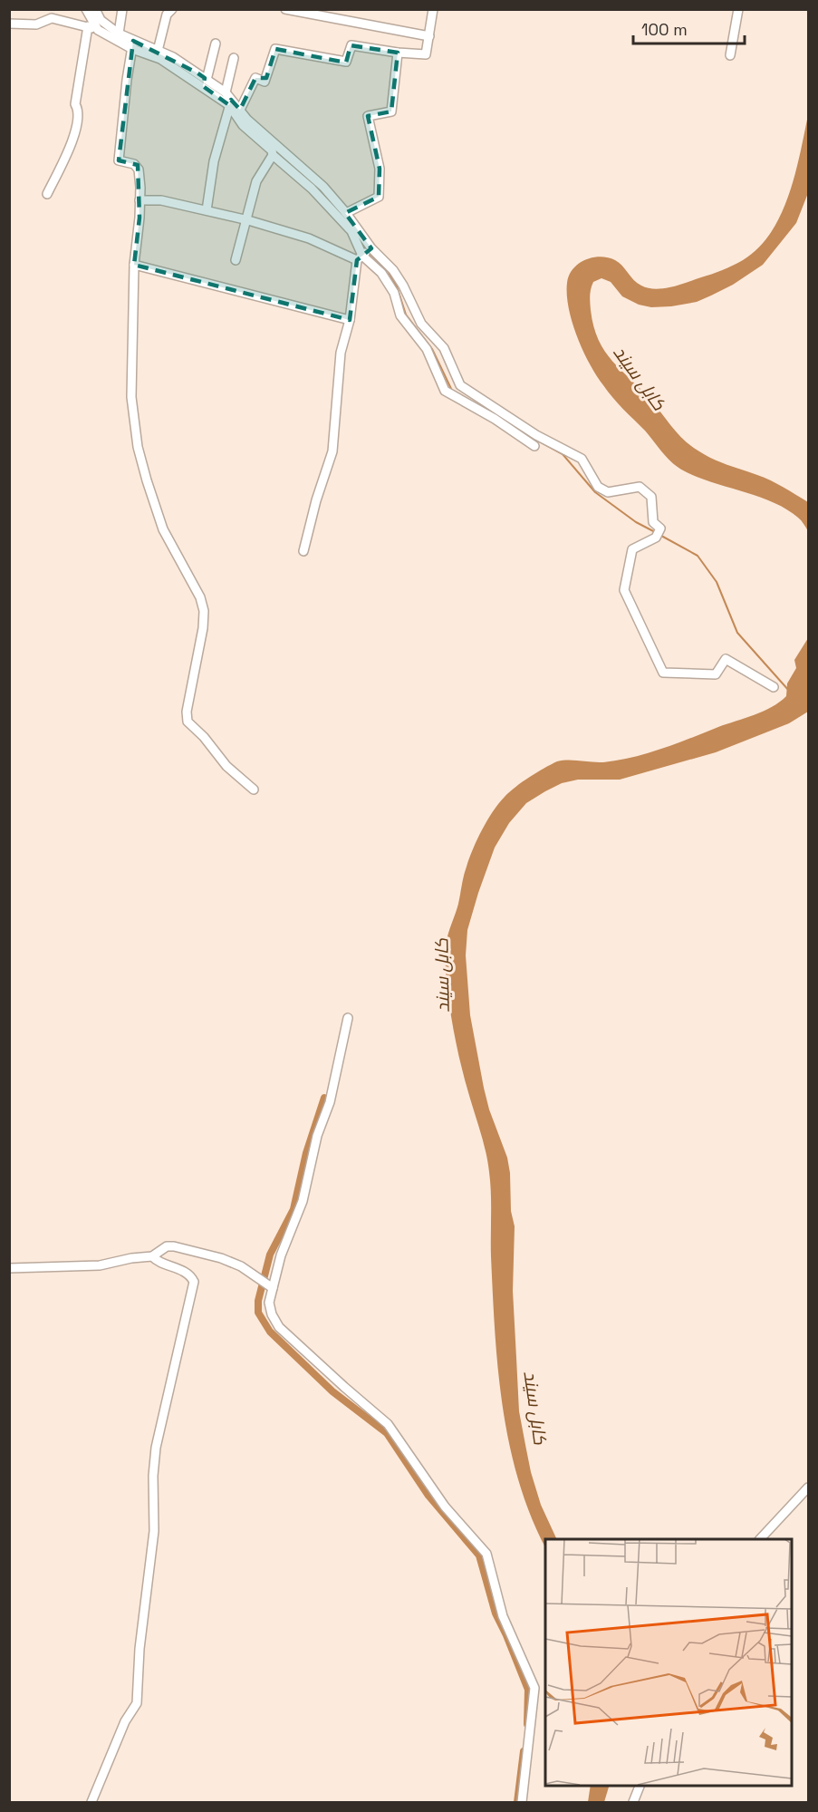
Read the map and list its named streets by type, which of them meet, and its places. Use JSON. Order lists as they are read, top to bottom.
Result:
{
  "water": ["کابل سيند"],
  "scale_bar": "100 m"
}
